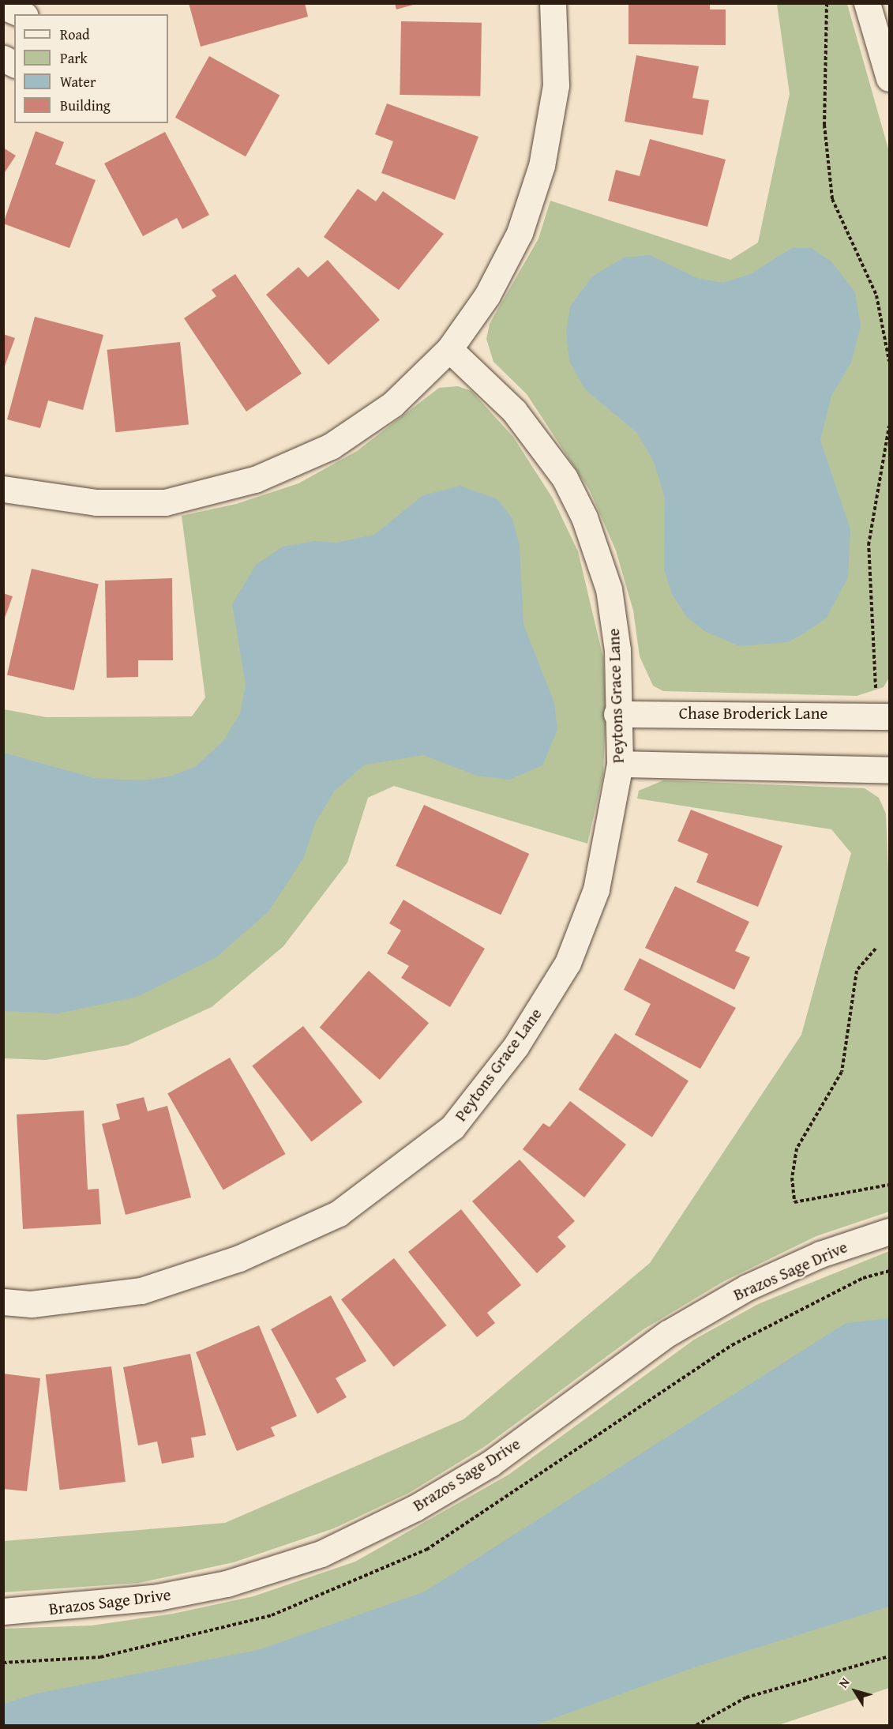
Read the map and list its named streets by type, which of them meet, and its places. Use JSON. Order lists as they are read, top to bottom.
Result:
{
  "streets": {
    "street": ["Peytons Grace Lane", "Chase Broderick Lane", "Brazos Sage Drive"]
  },
  "crossings": [
    ["Peytons Grace Lane", "Chase Broderick Lane"]
  ],
  "legend": [
    "Road",
    "Park",
    "Water",
    "Building"
  ],
  "north": "top left"
}
